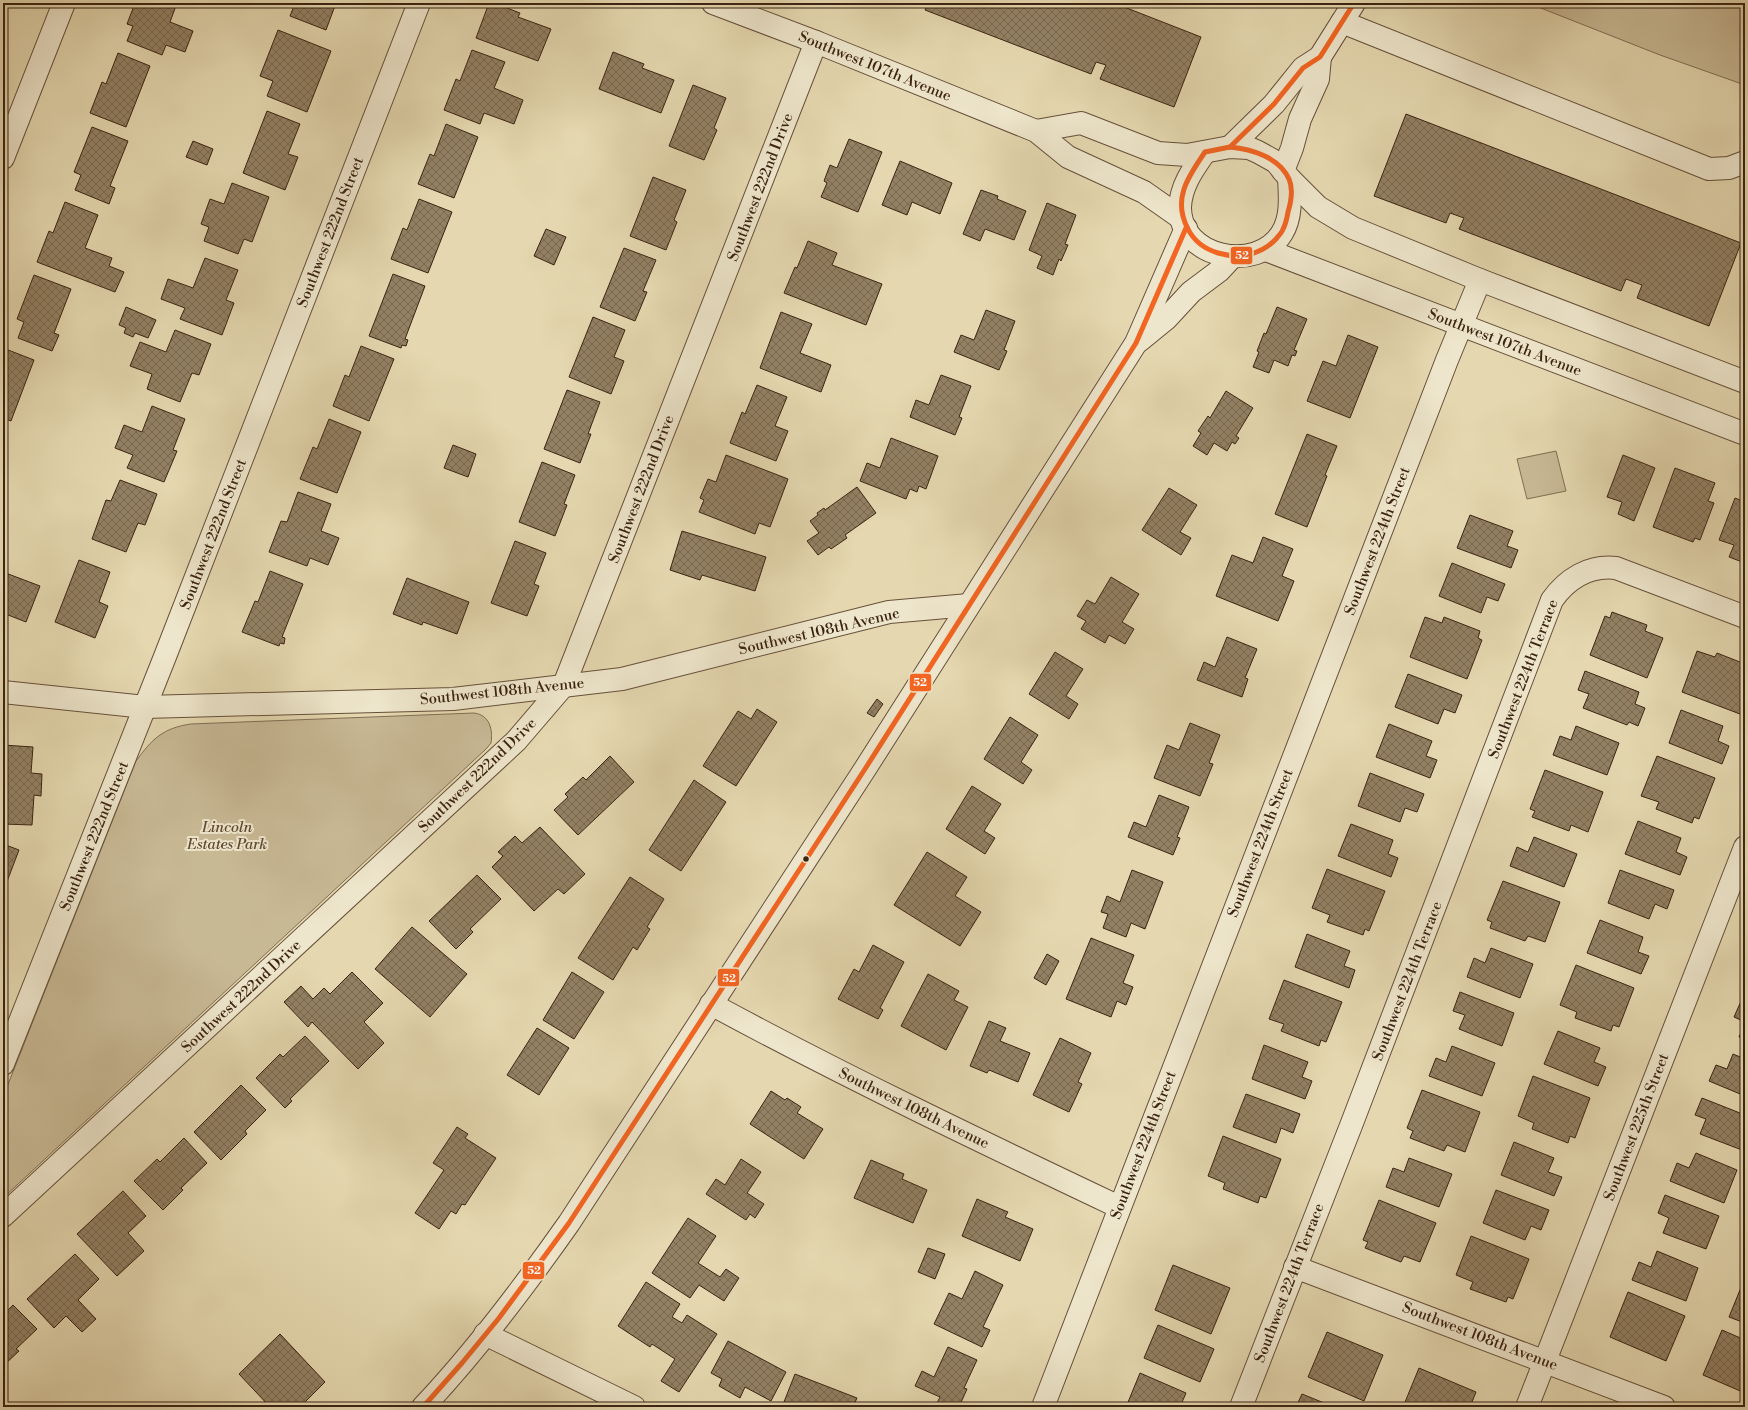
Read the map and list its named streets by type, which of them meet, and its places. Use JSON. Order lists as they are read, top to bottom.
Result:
{
  "streets": {
    "street": [
      "Southwest 107th Avenue",
      "Southwest 222nd Drive",
      "Southwest 222nd Street",
      "Southwest 224th Street",
      "Southwest 108th Avenue",
      "Southwest 224th Terrace",
      "Southwest 225th Street"
    ]
  },
  "crossings": [
    ["Southwest 107th Avenue", "Southwest 222nd Drive"],
    ["Southwest 107th Avenue", "Southwest 224th Street"],
    ["Southwest 222nd Drive", "Southwest 108th Avenue"],
    ["Southwest 222nd Street", "Southwest 108th Avenue"],
    ["Southwest 224th Street", "Southwest 108th Avenue"],
    ["Southwest 108th Avenue", "Southwest 224th Terrace"],
    ["Southwest 108th Avenue", "Southwest 225th Street"]
  ],
  "parks": ["Lincoln Estates Park"],
  "lines": ["transit line 52"]
}
